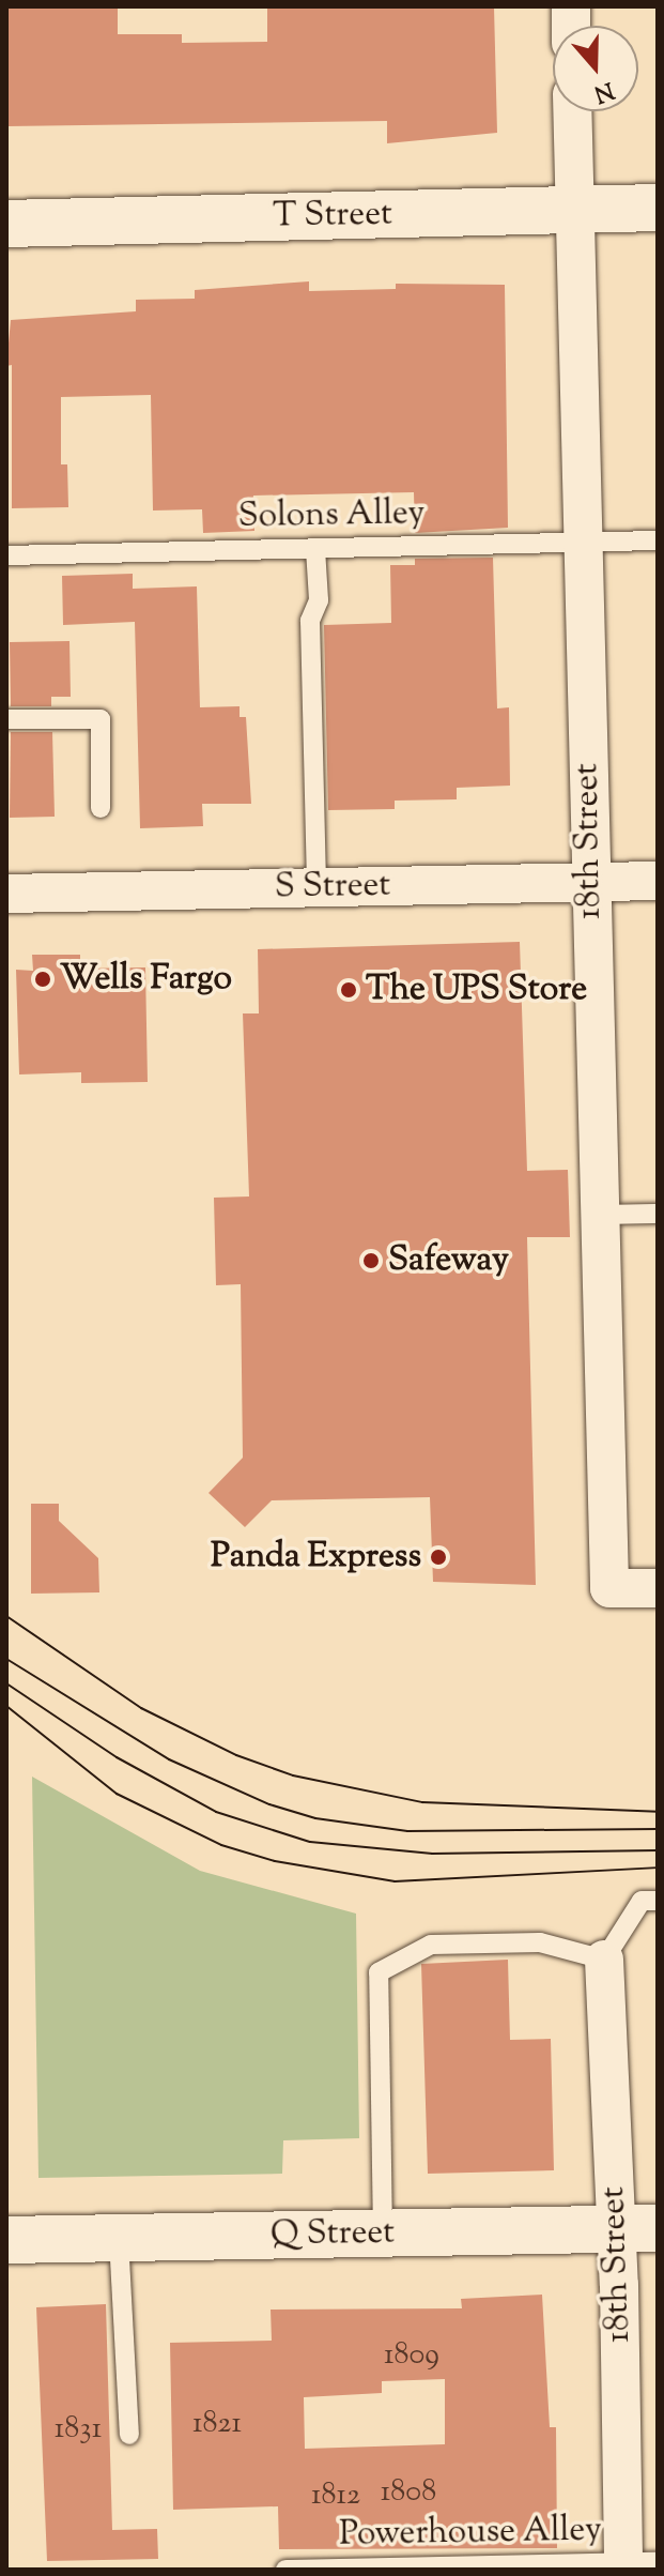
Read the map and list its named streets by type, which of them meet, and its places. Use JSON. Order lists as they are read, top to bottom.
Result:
{
  "streets": {
    "street": [
      "T Street",
      "18th Street",
      "S Street",
      "Q Street"
    ],
    "lane": ["Solons Alley", "Powerhouse Alley"]
  },
  "crossings": [
    ["T Street", "18th Street"],
    ["Solons Alley", "18th Street"],
    ["18th Street", "S Street"],
    ["18th Street", "Q Street"],
    ["18th Street", "Powerhouse Alley"]
  ],
  "places": [
    "Wells Fargo",
    "The UPS Store",
    "Safeway",
    "Panda Express"
  ],
  "house_numbers": [
    "1809",
    "1821",
    "1831",
    "1808",
    "1812"
  ],
  "north": "bottom"
}
